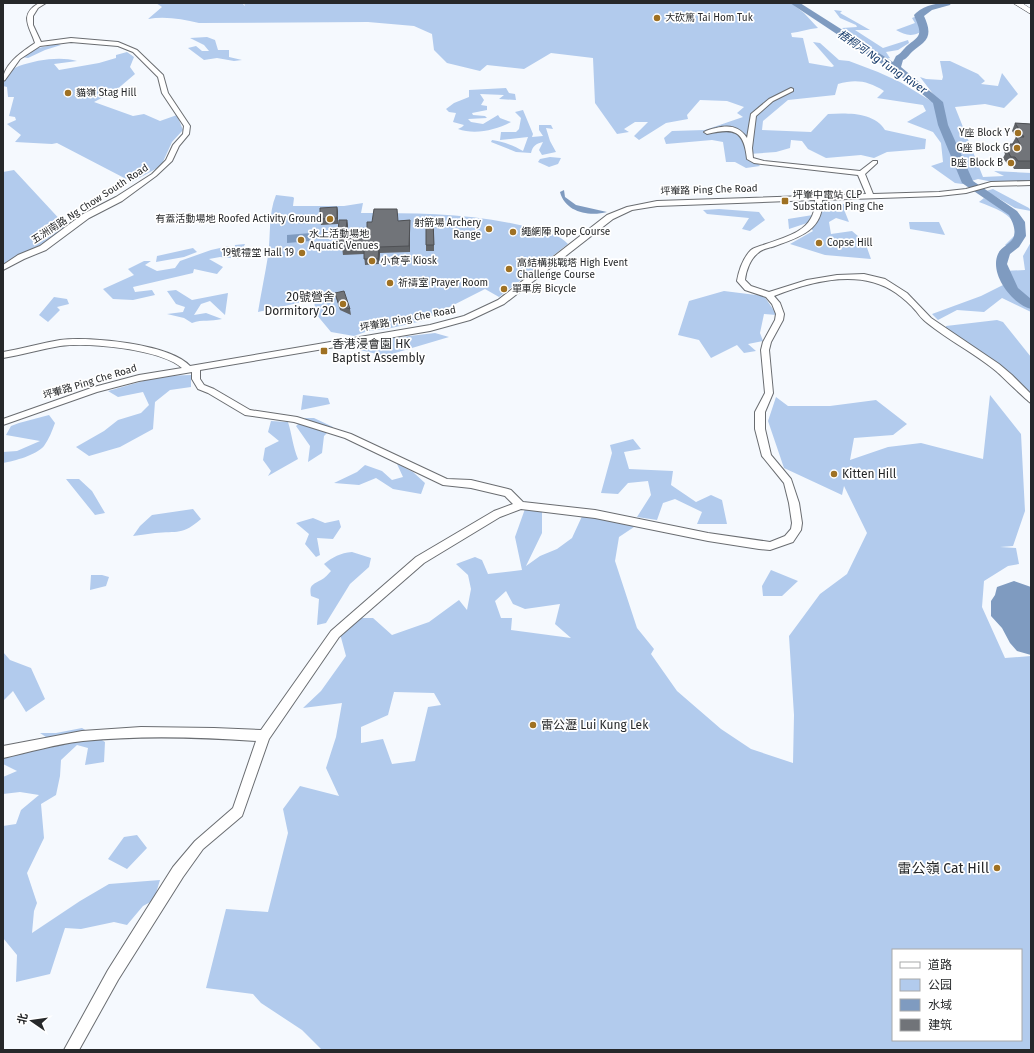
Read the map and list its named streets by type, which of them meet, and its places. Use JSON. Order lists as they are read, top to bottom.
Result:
{
  "streets": {
    "street": ["坪輋路 Ping Che Road", "五洲南路 Ng Chow South Road"]
  },
  "water": ["梧桐河 Ng Tung River"],
  "places": {
    "other": [
      "大砍篤 Tai Hom Tuk",
      "貓嶺 Stag Hill",
      "Y座 Block Y",
      "G座 Block G",
      "B座 Block B",
      "有蓋活動場地 Roofed Activity Ground",
      "射箭場 Archery Range",
      "繩網陣 Rope Course",
      "水上活動場地 Aquatic Venues",
      "Copse Hill",
      "19號禮堂 Hall 19",
      "小食亭 Kiosk",
      "高結構挑戰塔 High Event Challenge Course",
      "祈禱室 Prayer Room",
      "單車房 Bicycle",
      "20號營舍 Dormitory 20",
      "Kitten Hill",
      "雷公瀝 Lui Kung Lek",
      "雷公嶺 Cat Hill"
    ],
    "transit": ["坪輋中電站 CLP Substation Ping Che", "香港浸會園 HK Baptist Assembly"]
  },
  "legend": [
    "道路",
    "公园",
    "水域",
    "建筑"
  ],
  "north": "left"
}
